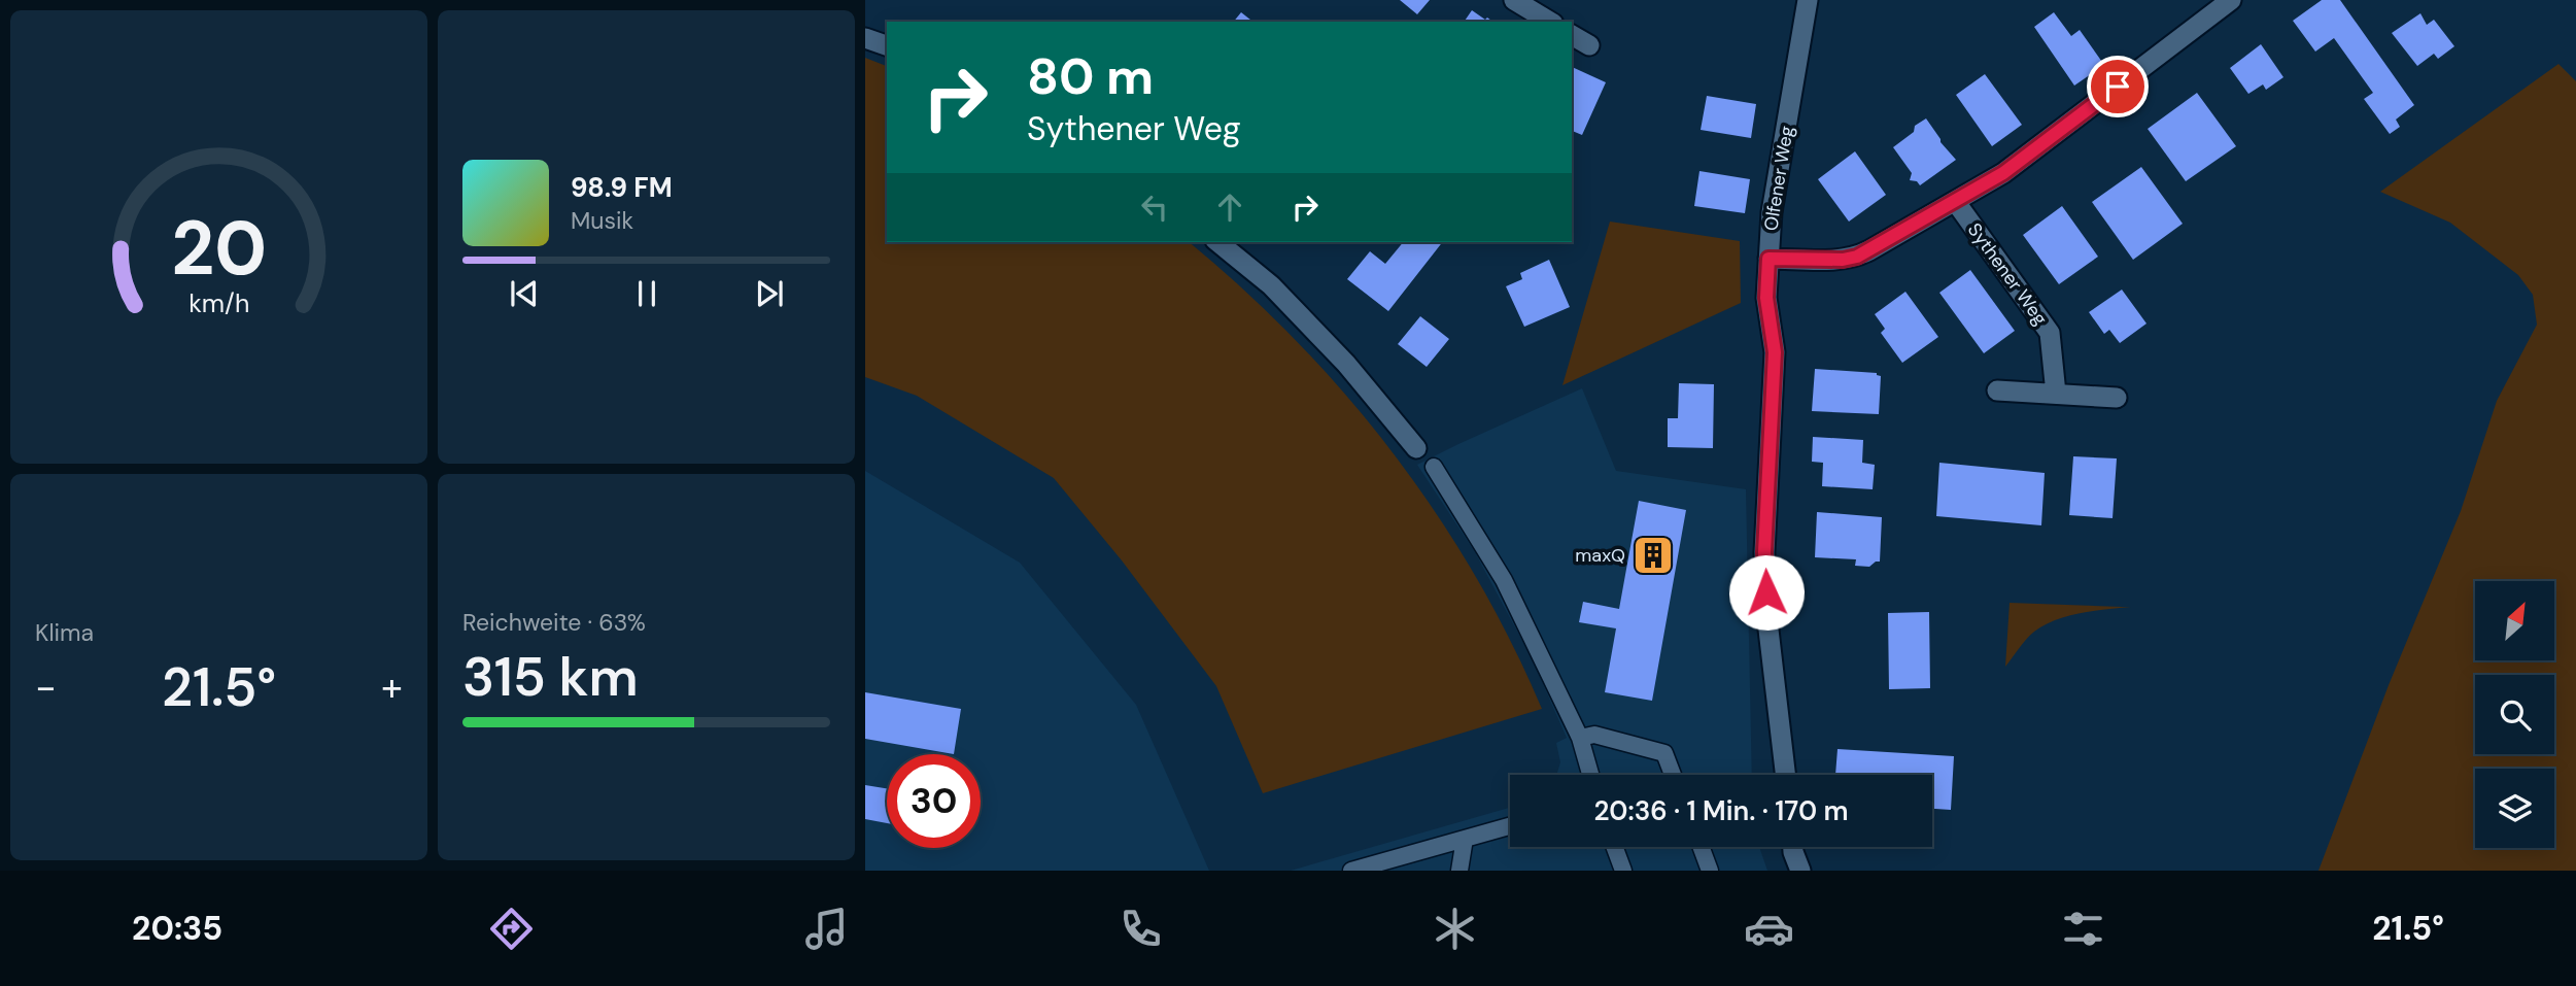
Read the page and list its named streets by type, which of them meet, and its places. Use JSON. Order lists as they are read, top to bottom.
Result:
{
  "streets": {
    "street": ["Olfener Weg", "Sythener Weg"]
  },
  "places": {
    "building": ["maxQ"]
  },
  "north": "top right",
  "page": {
    "turn": ["80 m", "Sythener Weg"],
    "song": ["98.9 FM", "Musik"],
    "tile": [
      "Klima",
      ["Reichweite · 63%", "315 km"]
    ],
    "heat": ["−", "21.5°", "+"],
    "limit": "30",
    "trip": "20:36 · 1 Min. · 170 m",
    "tabs": ["20:35", "21.5°"],
    "gauge": ["20", "km/h"]
  }
}
